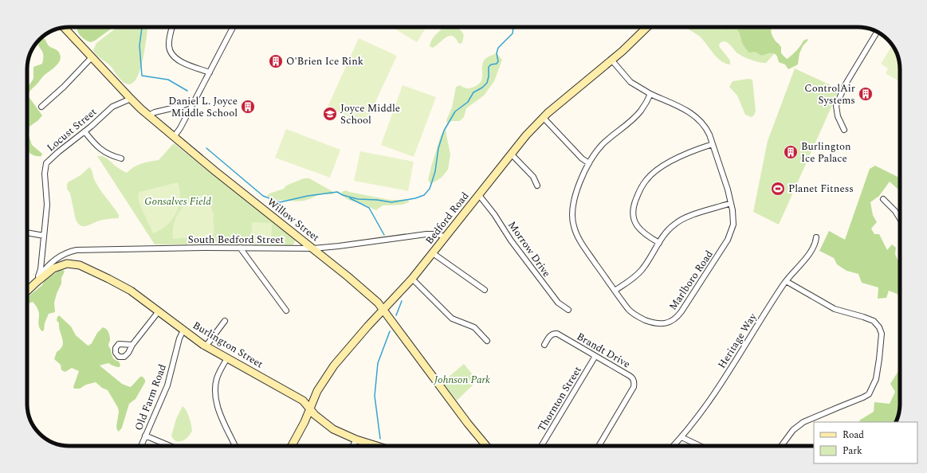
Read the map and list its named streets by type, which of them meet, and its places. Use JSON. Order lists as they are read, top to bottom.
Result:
{
  "streets": {
    "street": [
      "Locust Street",
      "Bedford Road",
      "Willow Street",
      "South Bedford Street",
      "Morrow Drive",
      "Marlboro Road",
      "Heritage Way",
      "Burlington Street",
      "Brandt Drive",
      "Old Farm Road",
      "Thornton Street"
    ]
  },
  "crossings": [
    ["Locust Street", "Willow Street"],
    ["Locust Street", "South Bedford Street"],
    ["Locust Street", "Burlington Street"],
    ["Bedford Road", "Willow Street"],
    ["Bedford Road", "South Bedford Street"],
    ["Bedford Road", "Morrow Drive"],
    ["Bedford Road", "Marlboro Road"],
    ["Bedford Road", "Burlington Street"],
    ["Willow Street", "South Bedford Street"],
    ["South Bedford Street", "Burlington Street"],
    ["Burlington Street", "Old Farm Road"],
    ["Brandt Drive", "Thornton Street"]
  ],
  "parks": ["Gonsalves Field", "Johnson Park"],
  "places": {
    "building": [
      "O'Brien Ice Rink",
      "ControlAir Systems",
      "Daniel L. Joyce Middle School",
      "Burlington Ice Palace"
    ],
    "school or university": ["Joyce Middle School"],
    "sports": ["Planet Fitness"]
  },
  "legend": ["Road", "Park"]
}
